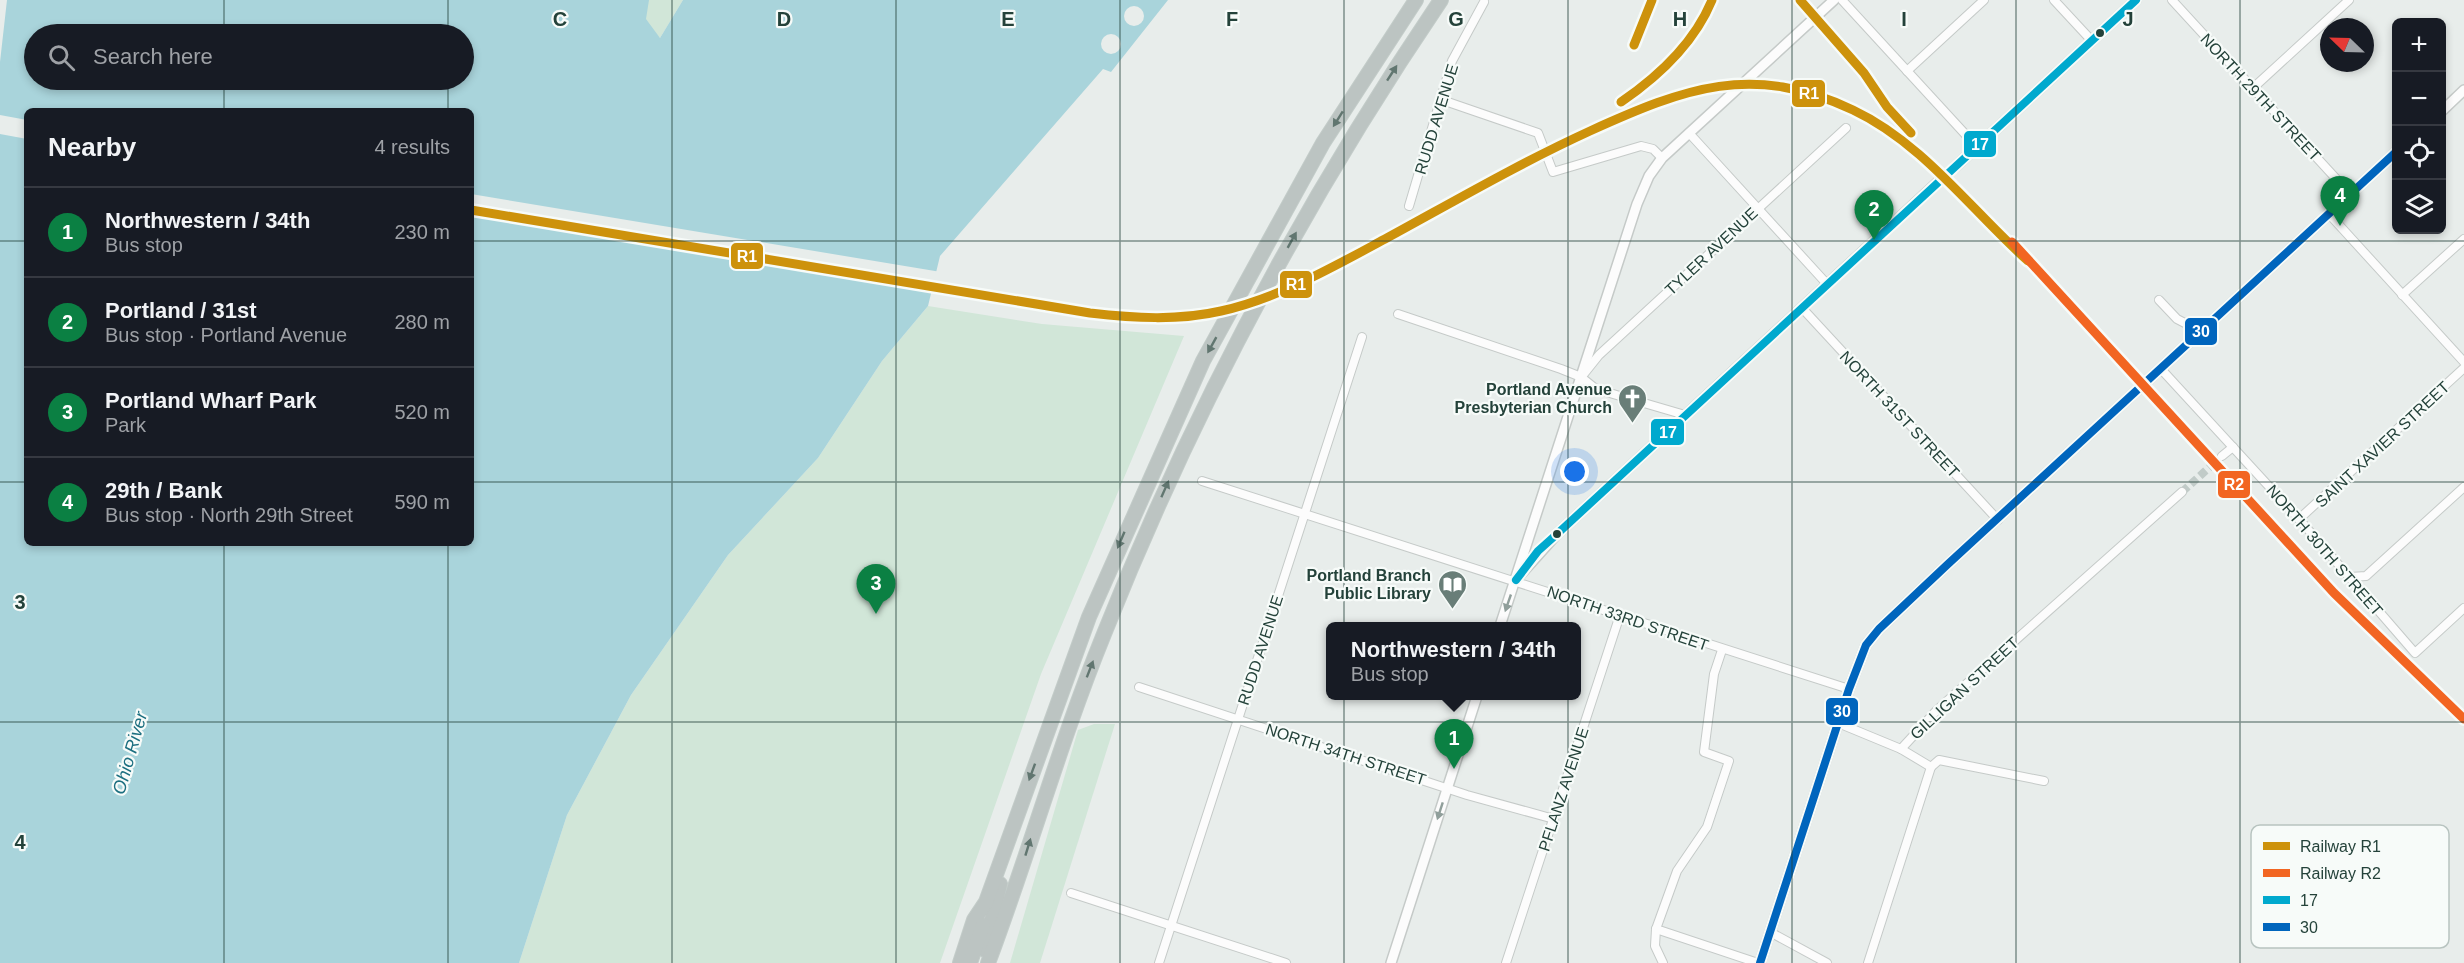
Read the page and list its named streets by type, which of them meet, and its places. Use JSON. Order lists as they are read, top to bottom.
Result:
{
  "streets": {
    "street": [
      "NORTH 29TH STREET",
      "RUDD AVENUE",
      "TYLER AVENUE",
      "NORTH 31ST STREET",
      "SAINT XAVIER STREET",
      "NORTH 30TH STREET",
      "NORTH 33RD STREET",
      "GILLIGAN STREET",
      "NORTH 34TH STREET",
      "PFLANZ AVENUE"
    ]
  },
  "crossings": [
    ["RUDD AVENUE", "NORTH 33RD STREET"],
    ["RUDD AVENUE", "NORTH 34TH STREET"],
    ["SAINT XAVIER STREET", "NORTH 30TH STREET"],
    ["NORTH 33RD STREET", "PFLANZ AVENUE"],
    ["NORTH 34TH STREET", "PFLANZ AVENUE"]
  ],
  "water": ["Ohio River"],
  "places": {
    "church": ["Portland Avenue Presbyterian Church"],
    "library": ["Portland Branch Public Library"]
  },
  "lines": [
    "rail line R1",
    "transit line 17",
    "transit line 30",
    "rail line R2"
  ],
  "legend": [
    "Railway R1",
    "Railway R2",
    "17",
    "30"
  ],
  "north": "top left",
  "page": {
    "map_buttons": ["+", "−"],
    "search": "Search here",
    "heading": ["Nearby", "4 results"],
    "pins": [
      "4",
      "2",
      "3",
      "1"
    ],
    "list": [
      {
        "mark": "1",
        "name": "Northwestern / 34th",
        "note": "Bus stop",
        "value": "230 m"
      },
      {
        "mark": "2",
        "name": "Portland / 31st",
        "note": "Bus stop · Portland Avenue",
        "value": "280 m"
      },
      {
        "mark": "3",
        "name": "Portland Wharf Park",
        "note": "Park",
        "value": "520 m"
      },
      {
        "mark": "4",
        "name": "29th / Bank",
        "note": "Bus stop · North 29th Street",
        "value": "590 m"
      }
    ],
    "popup": ["Northwestern / 34th", "Bus stop"]
  },
  "grid": {
    "columns": [
      "C",
      "D",
      "E",
      "F",
      "G",
      "H",
      "I",
      "J"
    ],
    "rows": ["3", "4"]
  }
}
